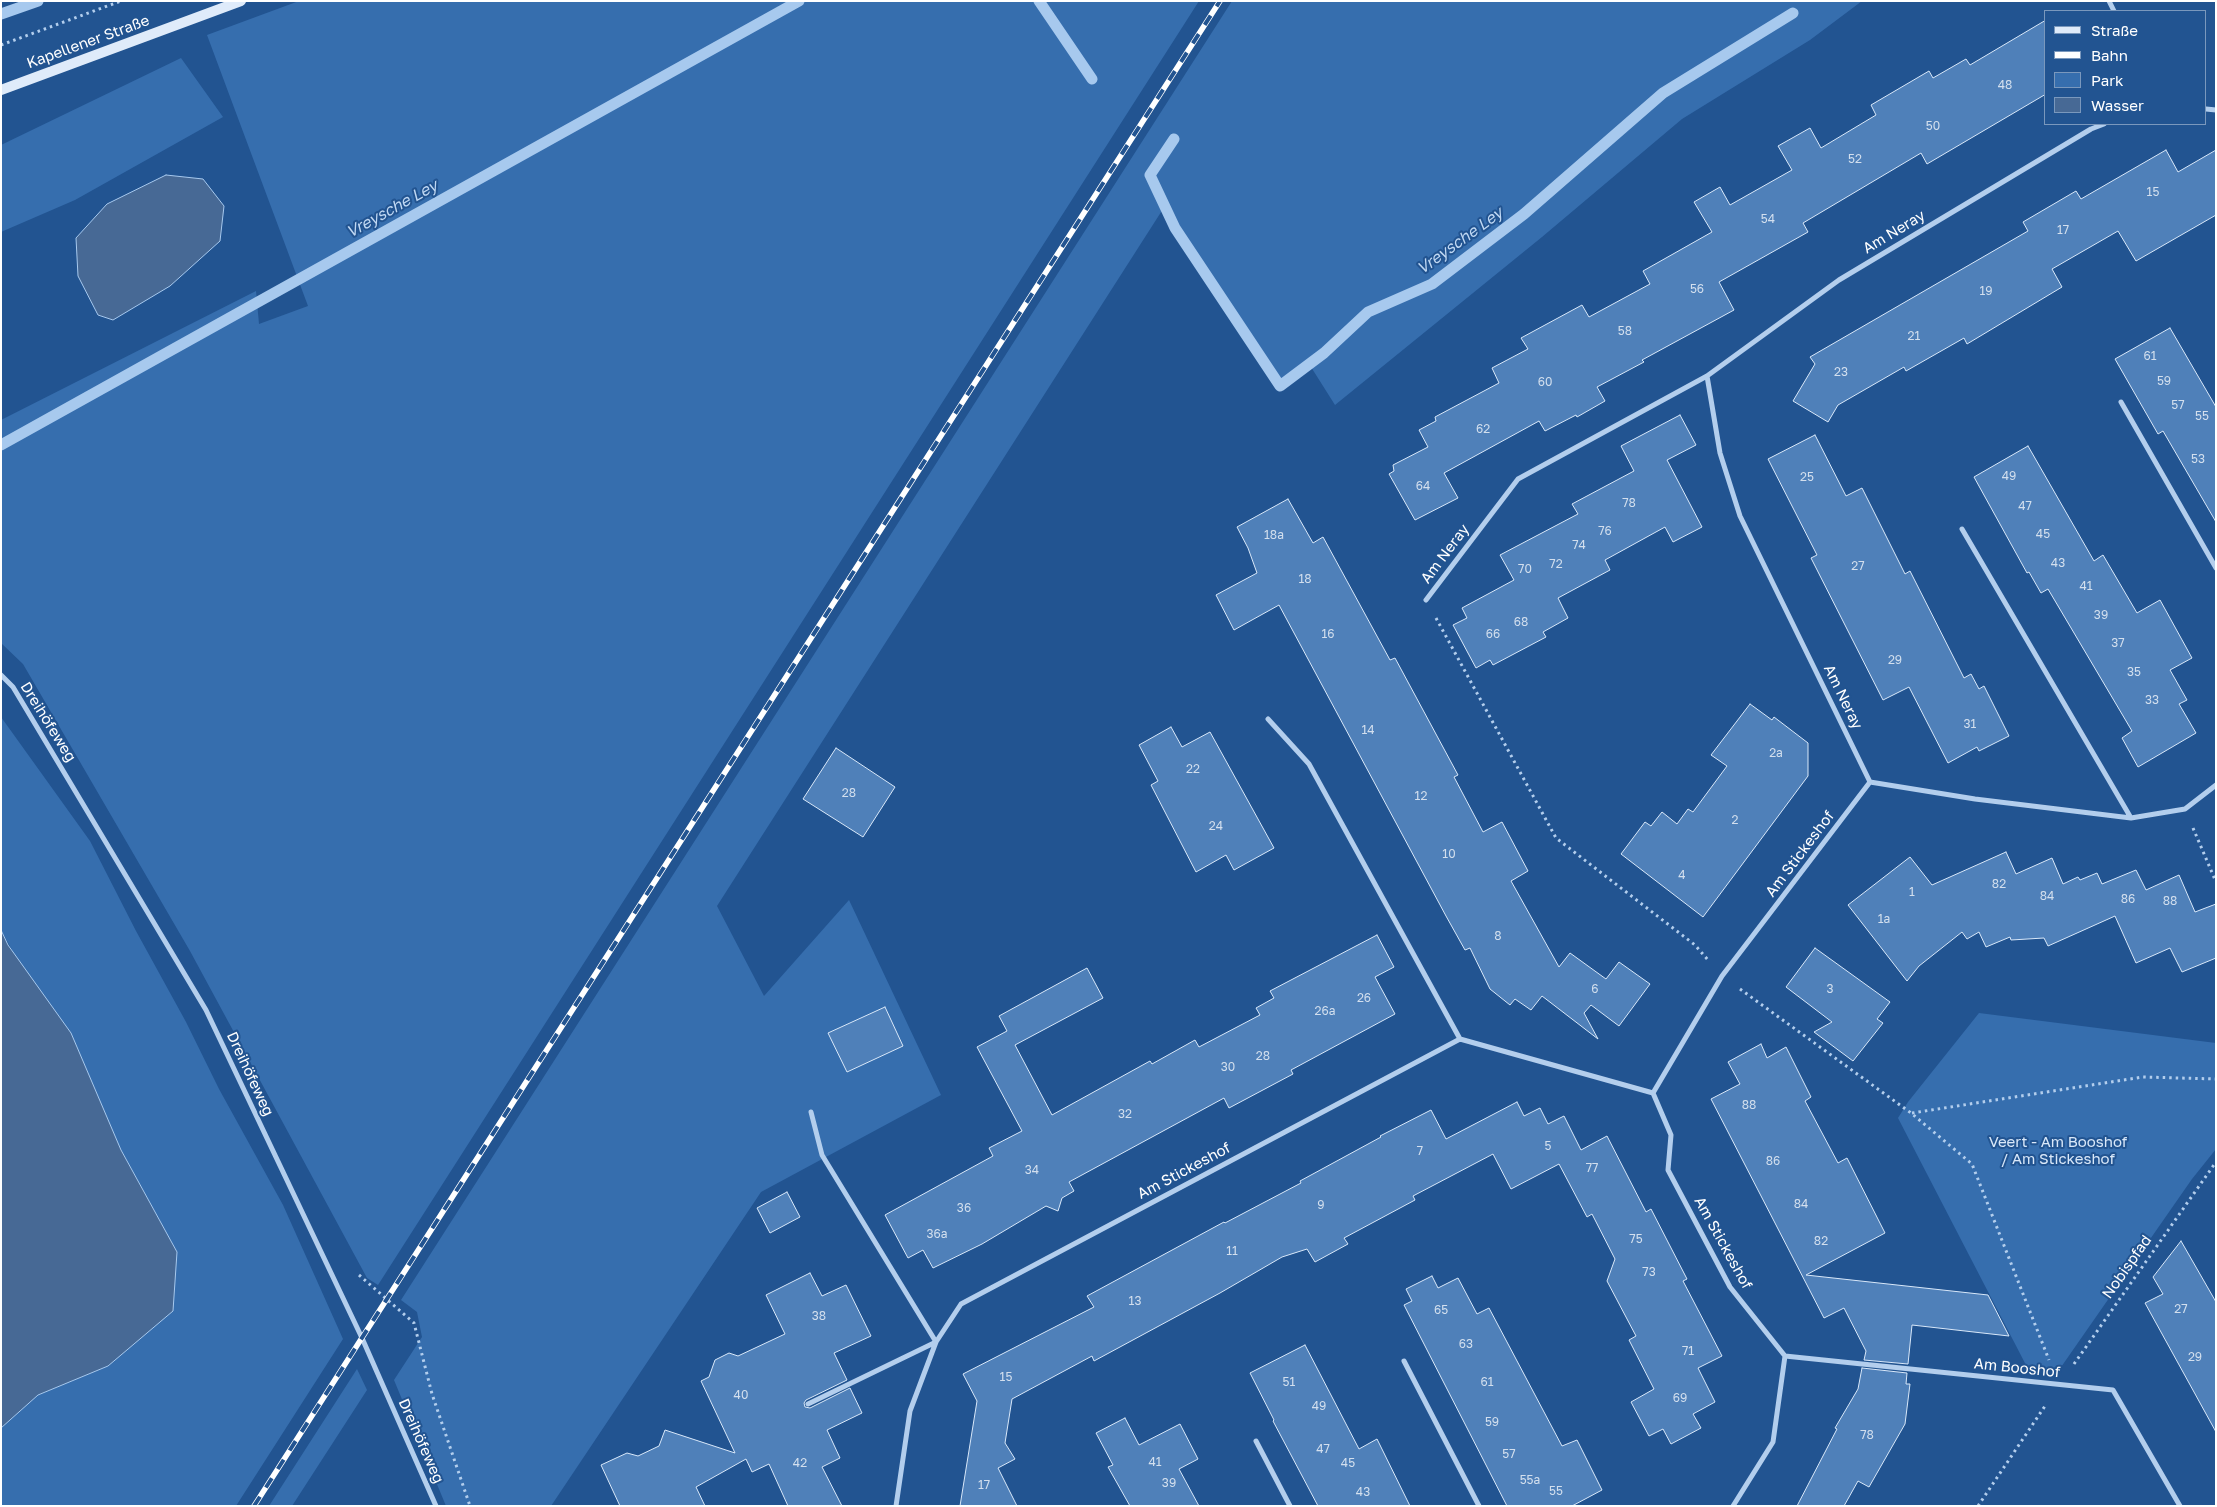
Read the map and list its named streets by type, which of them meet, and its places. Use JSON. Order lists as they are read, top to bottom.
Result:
{
  "streets": {
    "main road": ["Kapellener Straße"],
    "street": [
      "Am Neray",
      "Dreihöfeweg",
      "Am Stickeshof",
      "Am Booshof"
    ],
    "path": ["Nobispfad"]
  },
  "crossings": [
    ["Am Neray", "Am Stickeshof"],
    ["Am Stickeshof", "Am Booshof"],
    ["Nobispfad", "Am Booshof"]
  ],
  "water": ["Vreysche Ley"],
  "parks": ["Veert - Am Booshof / Am Stickeshof"],
  "house_numbers": [
    "48",
    "50",
    "52",
    "15",
    "54",
    "17",
    "56",
    "19",
    "58",
    "21",
    "61",
    "23",
    "59",
    "60",
    "57",
    "55",
    "62",
    "53",
    "49",
    "25",
    "64",
    "78",
    "47",
    "76",
    "45",
    "18a",
    "74",
    "43",
    "72",
    "27",
    "70",
    "18",
    "41",
    "39",
    "68",
    "16",
    "66",
    "37",
    "29",
    "35",
    "33",
    "31",
    "14",
    "2a",
    "22",
    "28",
    "12",
    "2",
    "24",
    "10",
    "4",
    "82",
    "1",
    "84",
    "86",
    "88",
    "1a",
    "8",
    "6",
    "3",
    "26",
    "26a",
    "28",
    "30",
    "88",
    "32",
    "5",
    "7",
    "86",
    "77",
    "34",
    "84",
    "9",
    "36",
    "36a",
    "75",
    "82",
    "11",
    "73",
    "13",
    "27",
    "65",
    "38",
    "63",
    "71",
    "29",
    "15",
    "51",
    "61",
    "40",
    "69",
    "49",
    "59",
    "78",
    "47",
    "57",
    "41",
    "42",
    "45",
    "55a",
    "39",
    "17",
    "55",
    "43"
  ],
  "legend": [
    "Straße",
    "Bahn",
    "Park",
    "Wasser"
  ]
}
